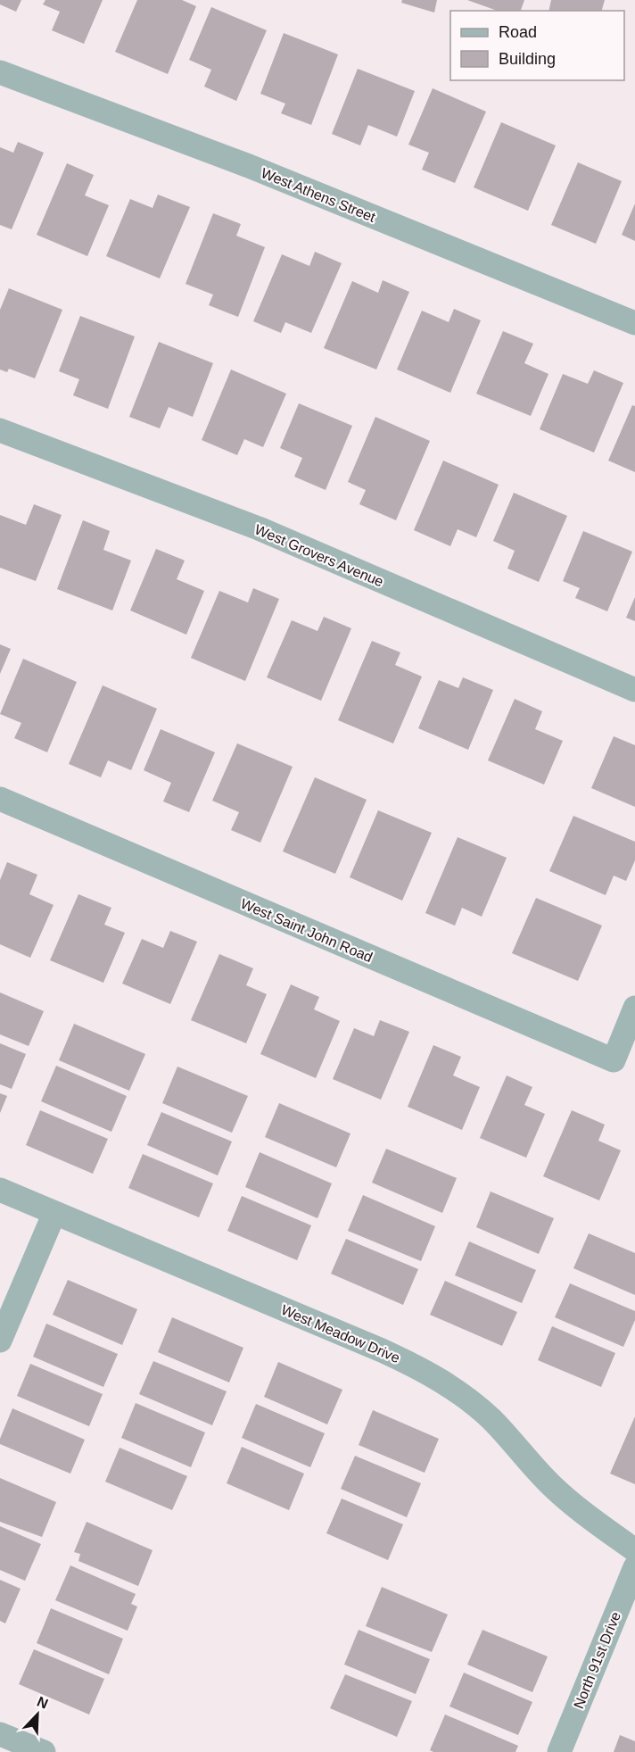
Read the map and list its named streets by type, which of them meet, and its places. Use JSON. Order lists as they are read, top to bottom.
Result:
{
  "streets": {
    "street": [
      "West Athens Street",
      "West Grovers Avenue",
      "West Saint John Road",
      "West Meadow Drive",
      "North 91st Drive"
    ]
  },
  "legend": ["Road", "Building"],
  "north": "top right"
}
